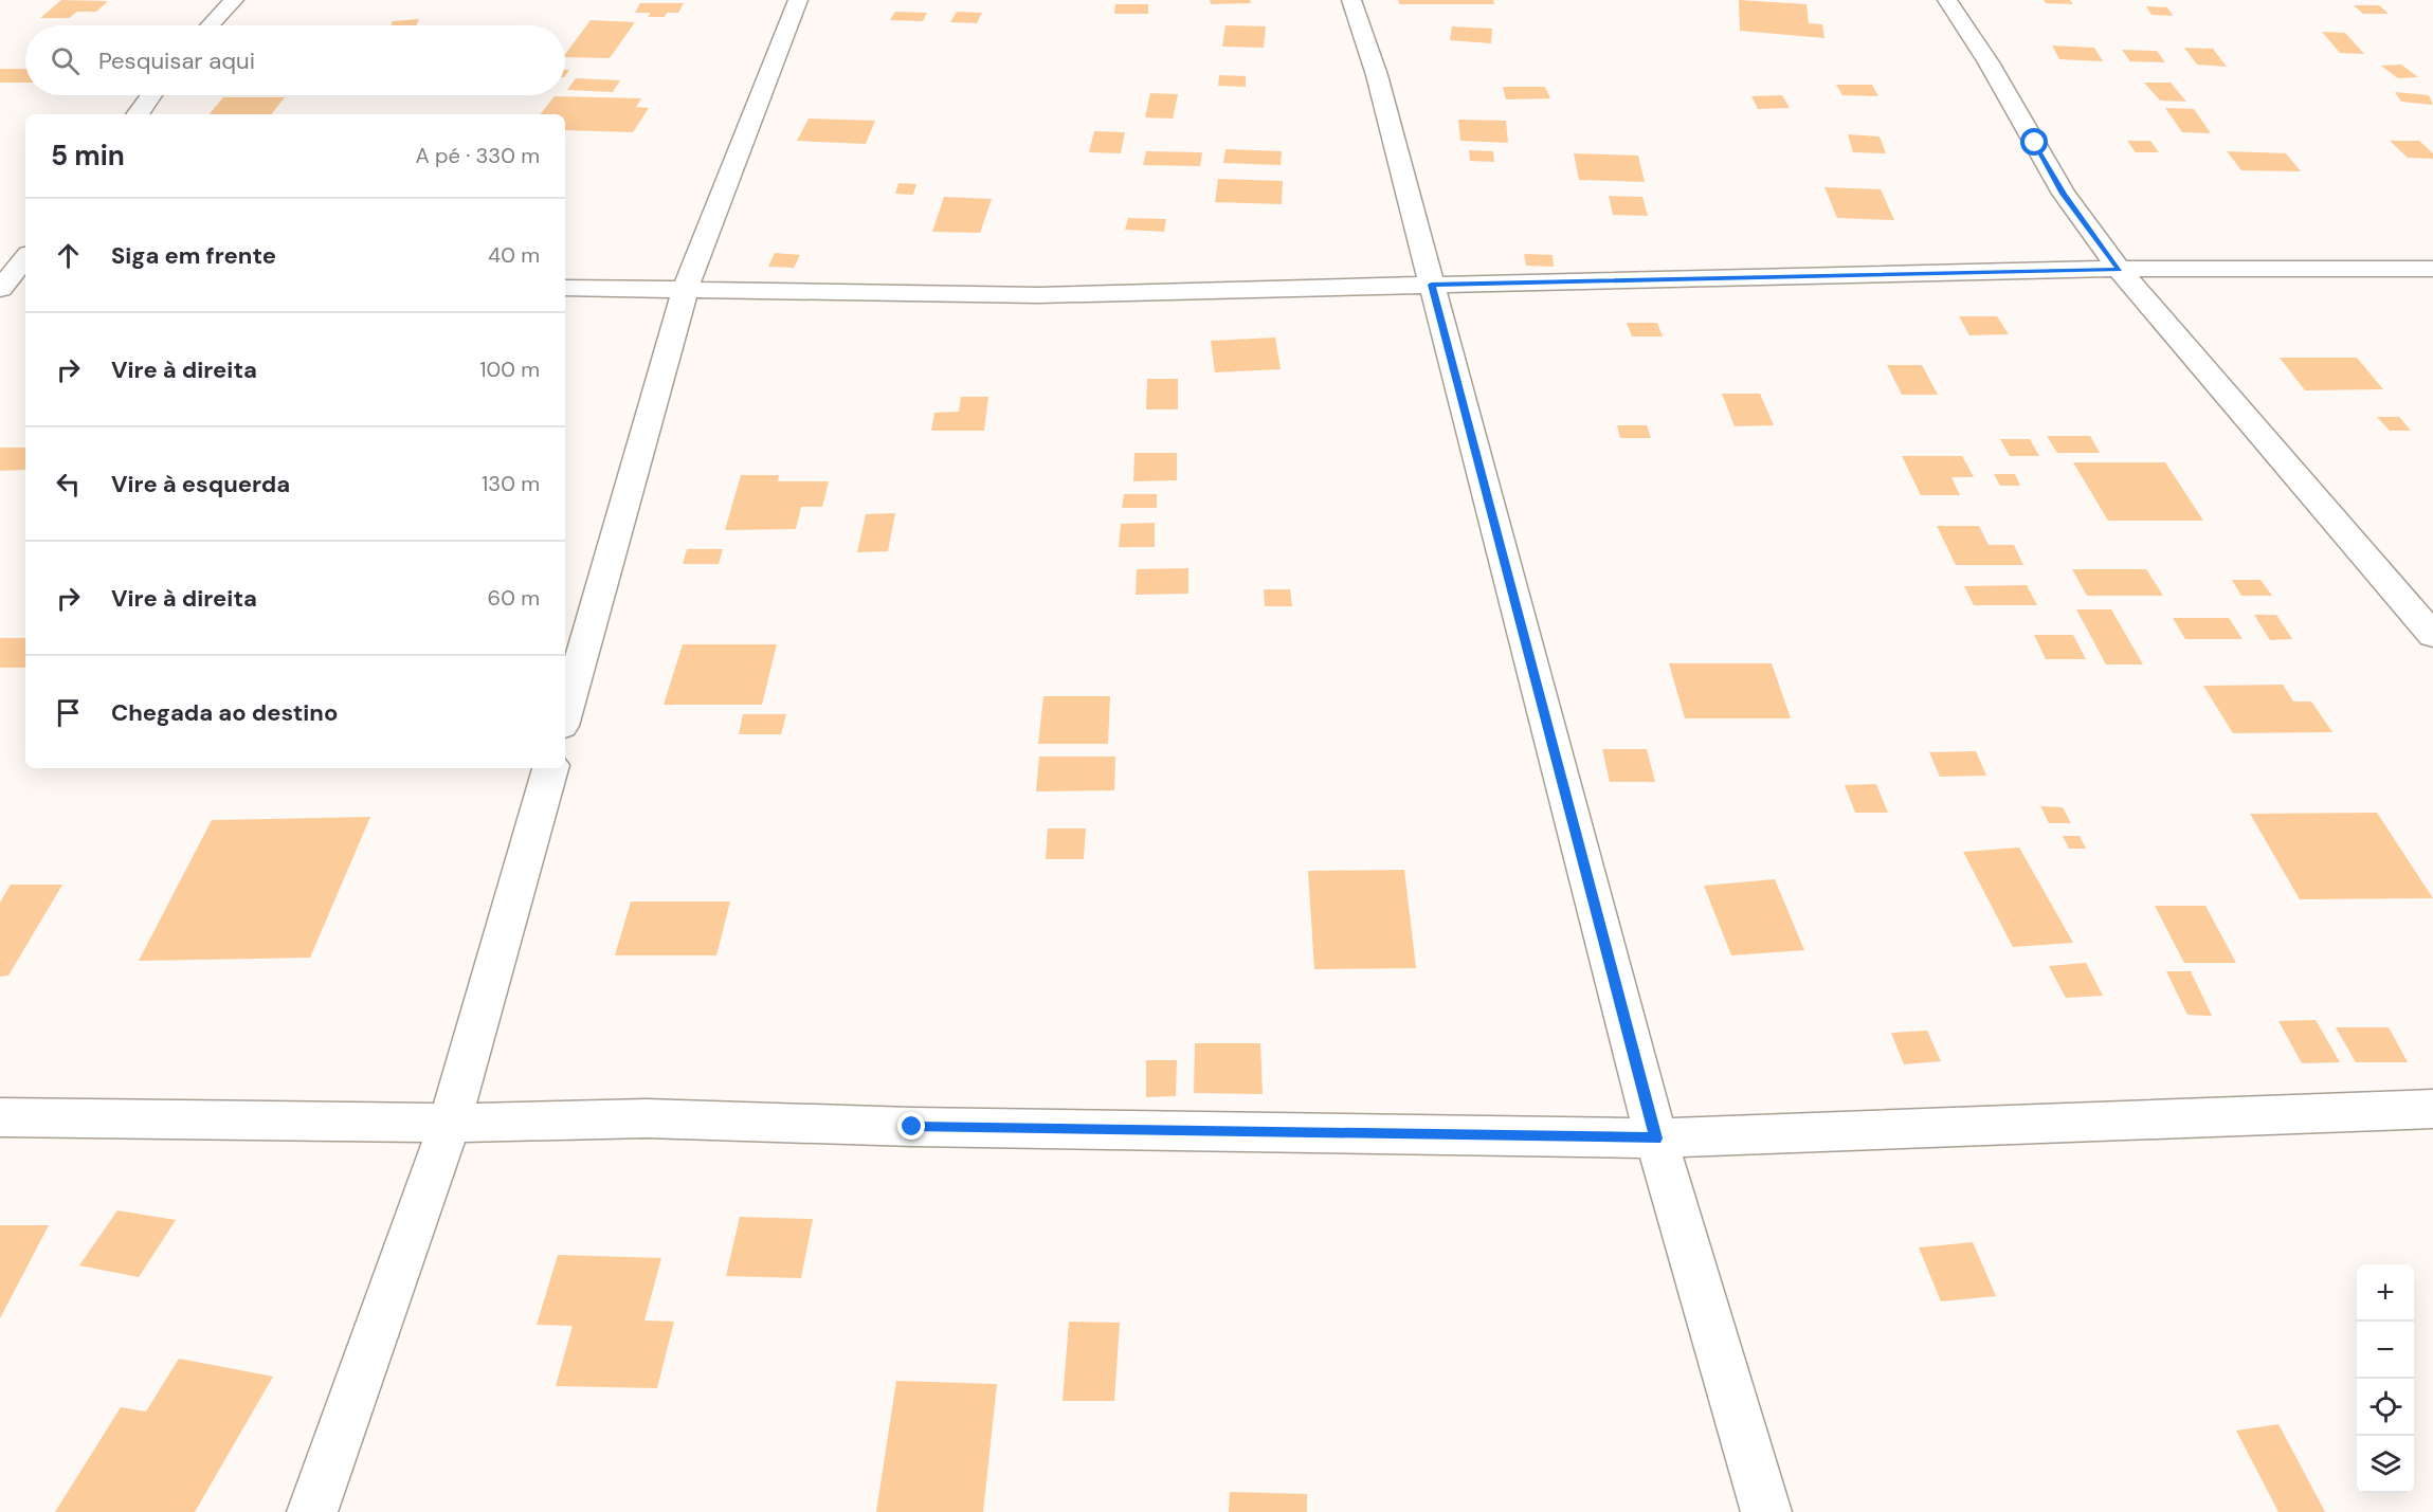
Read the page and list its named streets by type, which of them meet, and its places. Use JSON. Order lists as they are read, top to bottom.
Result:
{
  "page": {
    "search": "Pesquisar aqui",
    "heading": ["5 min", "A pé · 330 m"],
    "list": [
      ["Siga em frente", "40 m"],
      ["Vire à direita", "100 m"],
      ["Vire à esquerda", "130 m"],
      ["Vire à direita", "60 m"],
      "Chegada ao destino"
    ],
    "map_buttons": ["+", "−"]
  }
}
